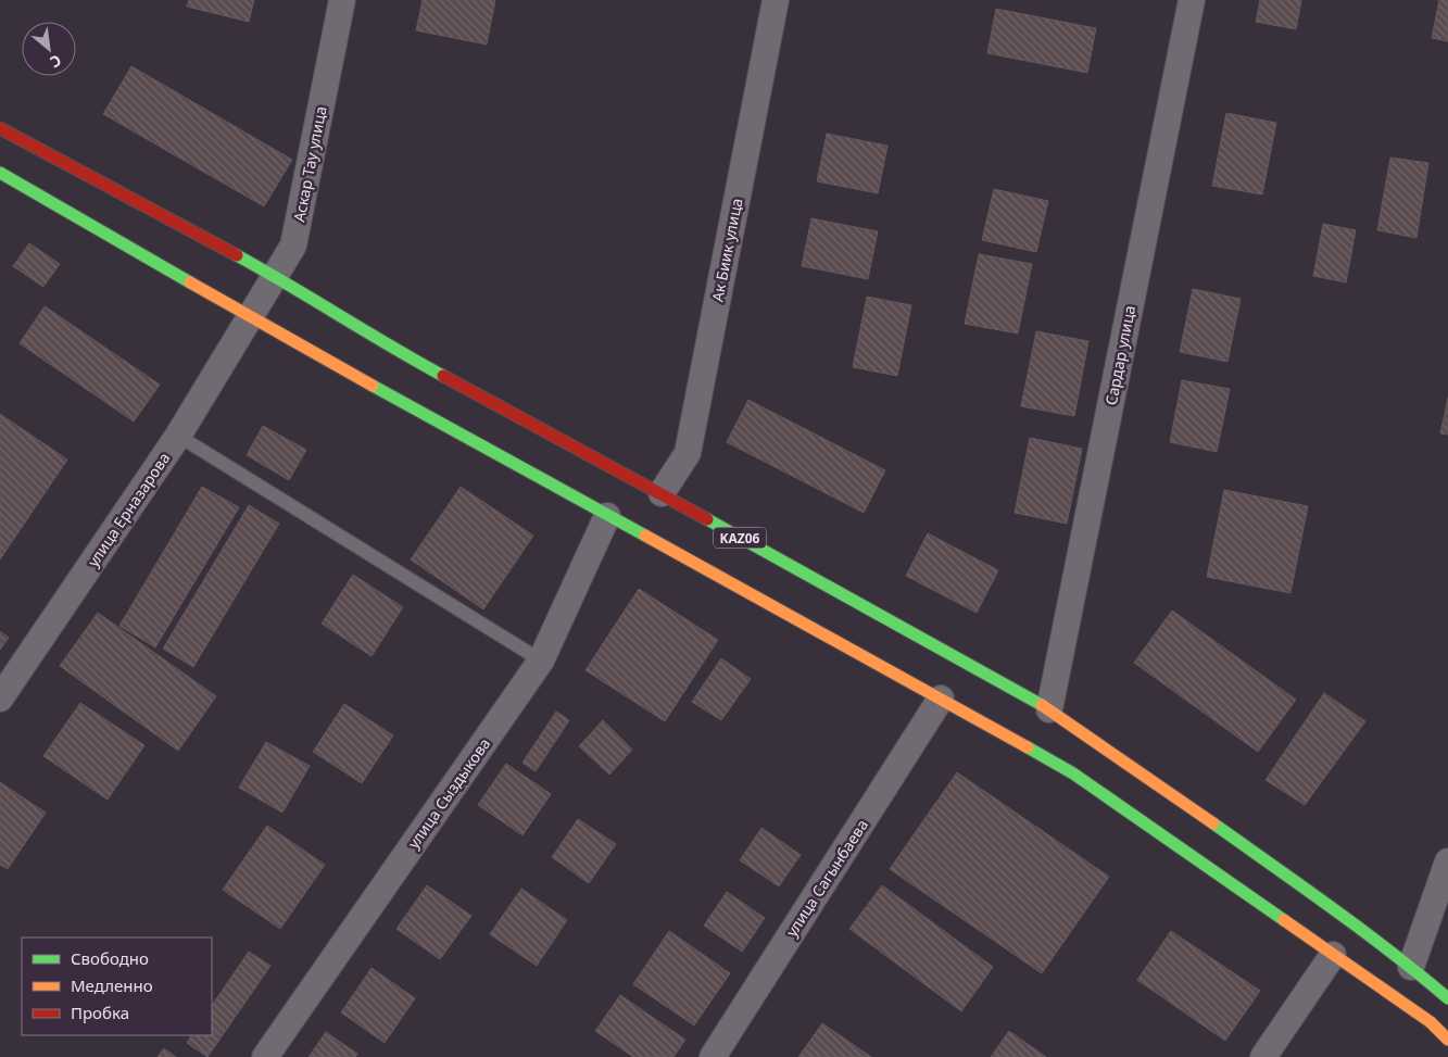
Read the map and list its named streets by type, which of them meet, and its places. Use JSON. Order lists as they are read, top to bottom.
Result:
{
  "streets": {
    "highway": ["KАZ06"],
    "street": [
      "Аскар Тау улица",
      "Ак Биик улица",
      "Сардар улица",
      "улица Ерназарова",
      "улица Сыздыкова",
      "улица Сагынбаева"
    ]
  },
  "crossings": [
    ["Аскар Тау улица", "улица Ерназарова"],
    ["Аскар Тау улица", "KАZ06"],
    ["Ак Биик улица", "KАZ06"],
    ["Сардар улица", "KАZ06"]
  ],
  "legend": ["Свободно", "Медленно", "Пробка"],
  "north": "bottom right"
}
